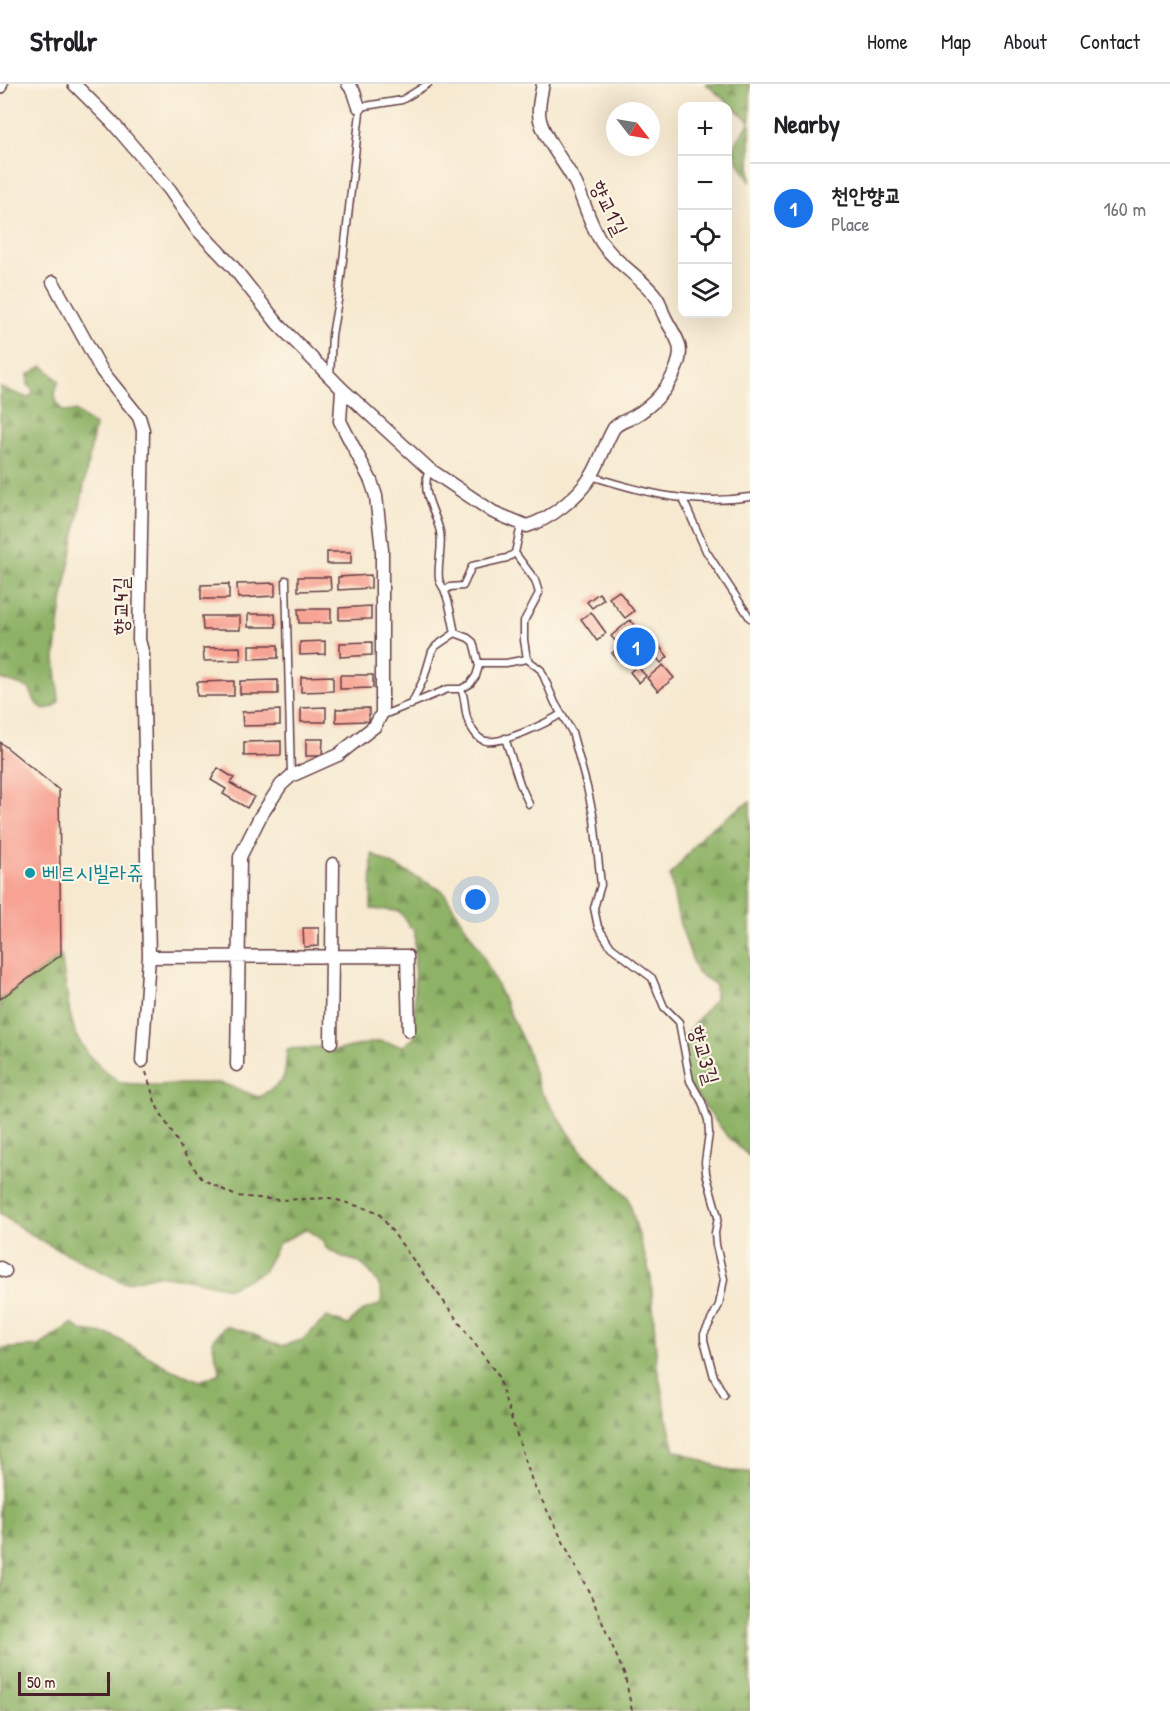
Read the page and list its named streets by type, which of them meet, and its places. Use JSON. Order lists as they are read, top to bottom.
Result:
{
  "streets": {
    "street": ["향교1길", "향교4길"],
    "lane": ["향교3길"]
  },
  "places": ["베르시빌라쥬"],
  "scale_bar": "50 m",
  "north": "bottom right",
  "page": {
    "header": "Strollr",
    "nav": [
      "Home",
      "Map",
      "About",
      "Contact"
    ],
    "heading": "Nearby",
    "map_buttons": ["+", "−"],
    "list": [
      {
        "mark": "1",
        "name": "천안향교",
        "note": "Place",
        "value": "160 m"
      }
    ],
    "pins": "1",
    "scale": "50 m"
  }
}
